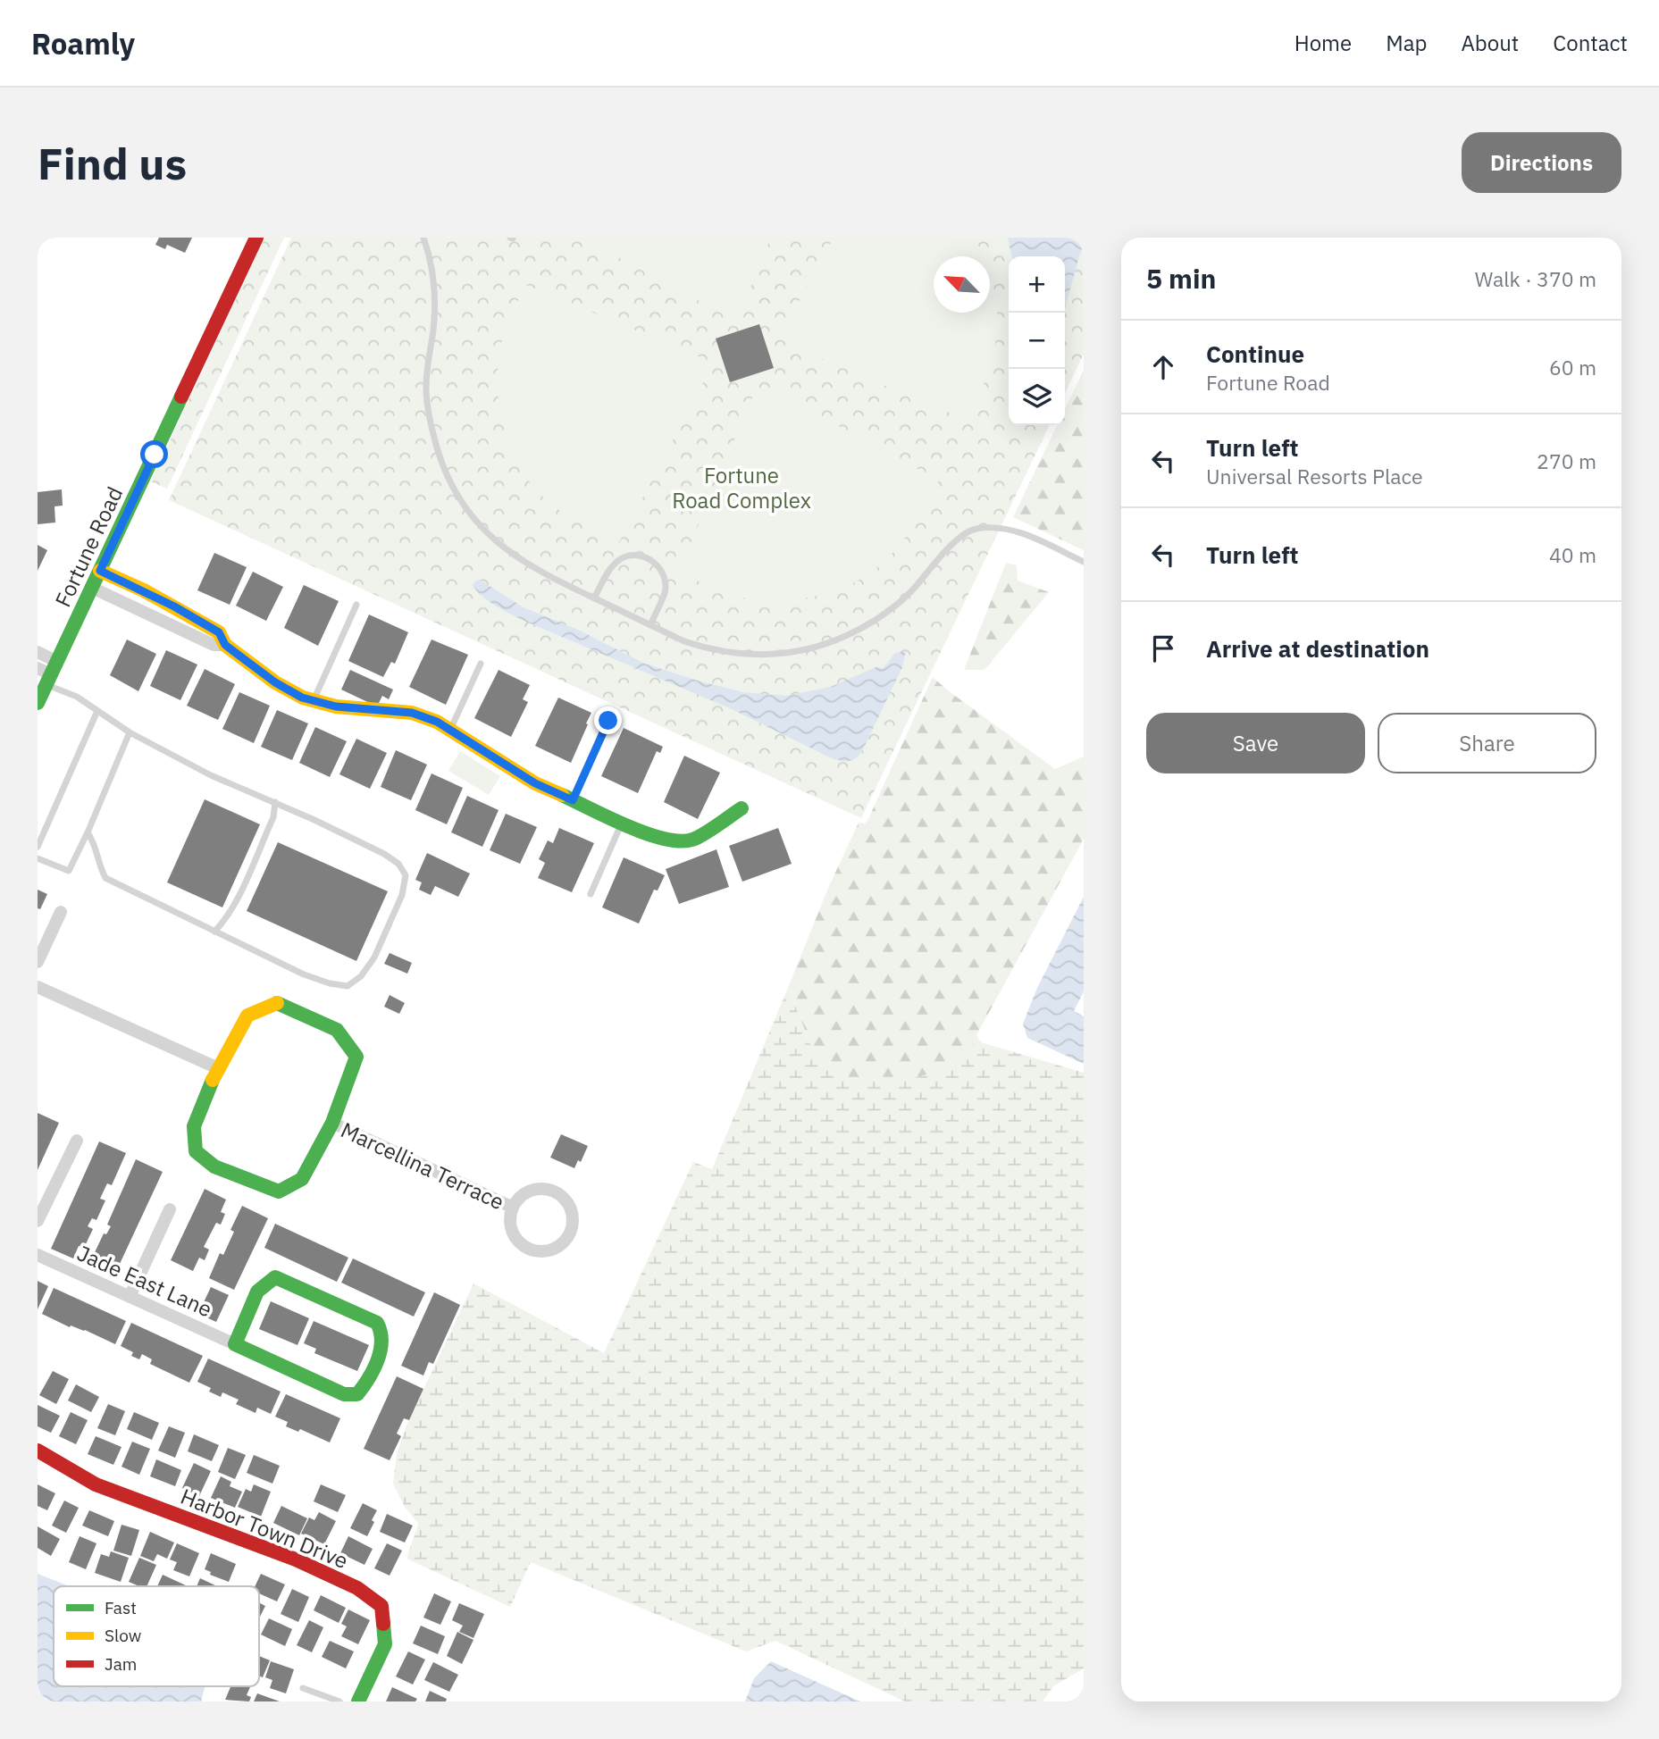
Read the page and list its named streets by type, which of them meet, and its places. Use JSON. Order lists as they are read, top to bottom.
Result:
{
  "streets": {
    "street": [
      "Fortune Road",
      "Marcellina Terrace",
      "Jade East Lane",
      "Harbor Town Drive"
    ]
  },
  "parks": ["Fortune Road Complex"],
  "legend": ["Fast", "Slow", "Jam"],
  "north": "top left",
  "page": {
    "header": "Roamly",
    "nav": [
      "Home",
      "Map",
      "About",
      "Contact"
    ],
    "buttons": [
      "Directions",
      ["Save", "Share"]
    ],
    "title": "Find us",
    "heading": ["5 min", "Walk · 370 m"],
    "map_buttons": ["+", "−"],
    "list": [
      ["Continue", "Fortune Road", "60 m"],
      ["Turn left", "Universal Resorts Place", "270 m"],
      ["Turn left", "40 m"],
      "Arrive at destination"
    ]
  }
}
